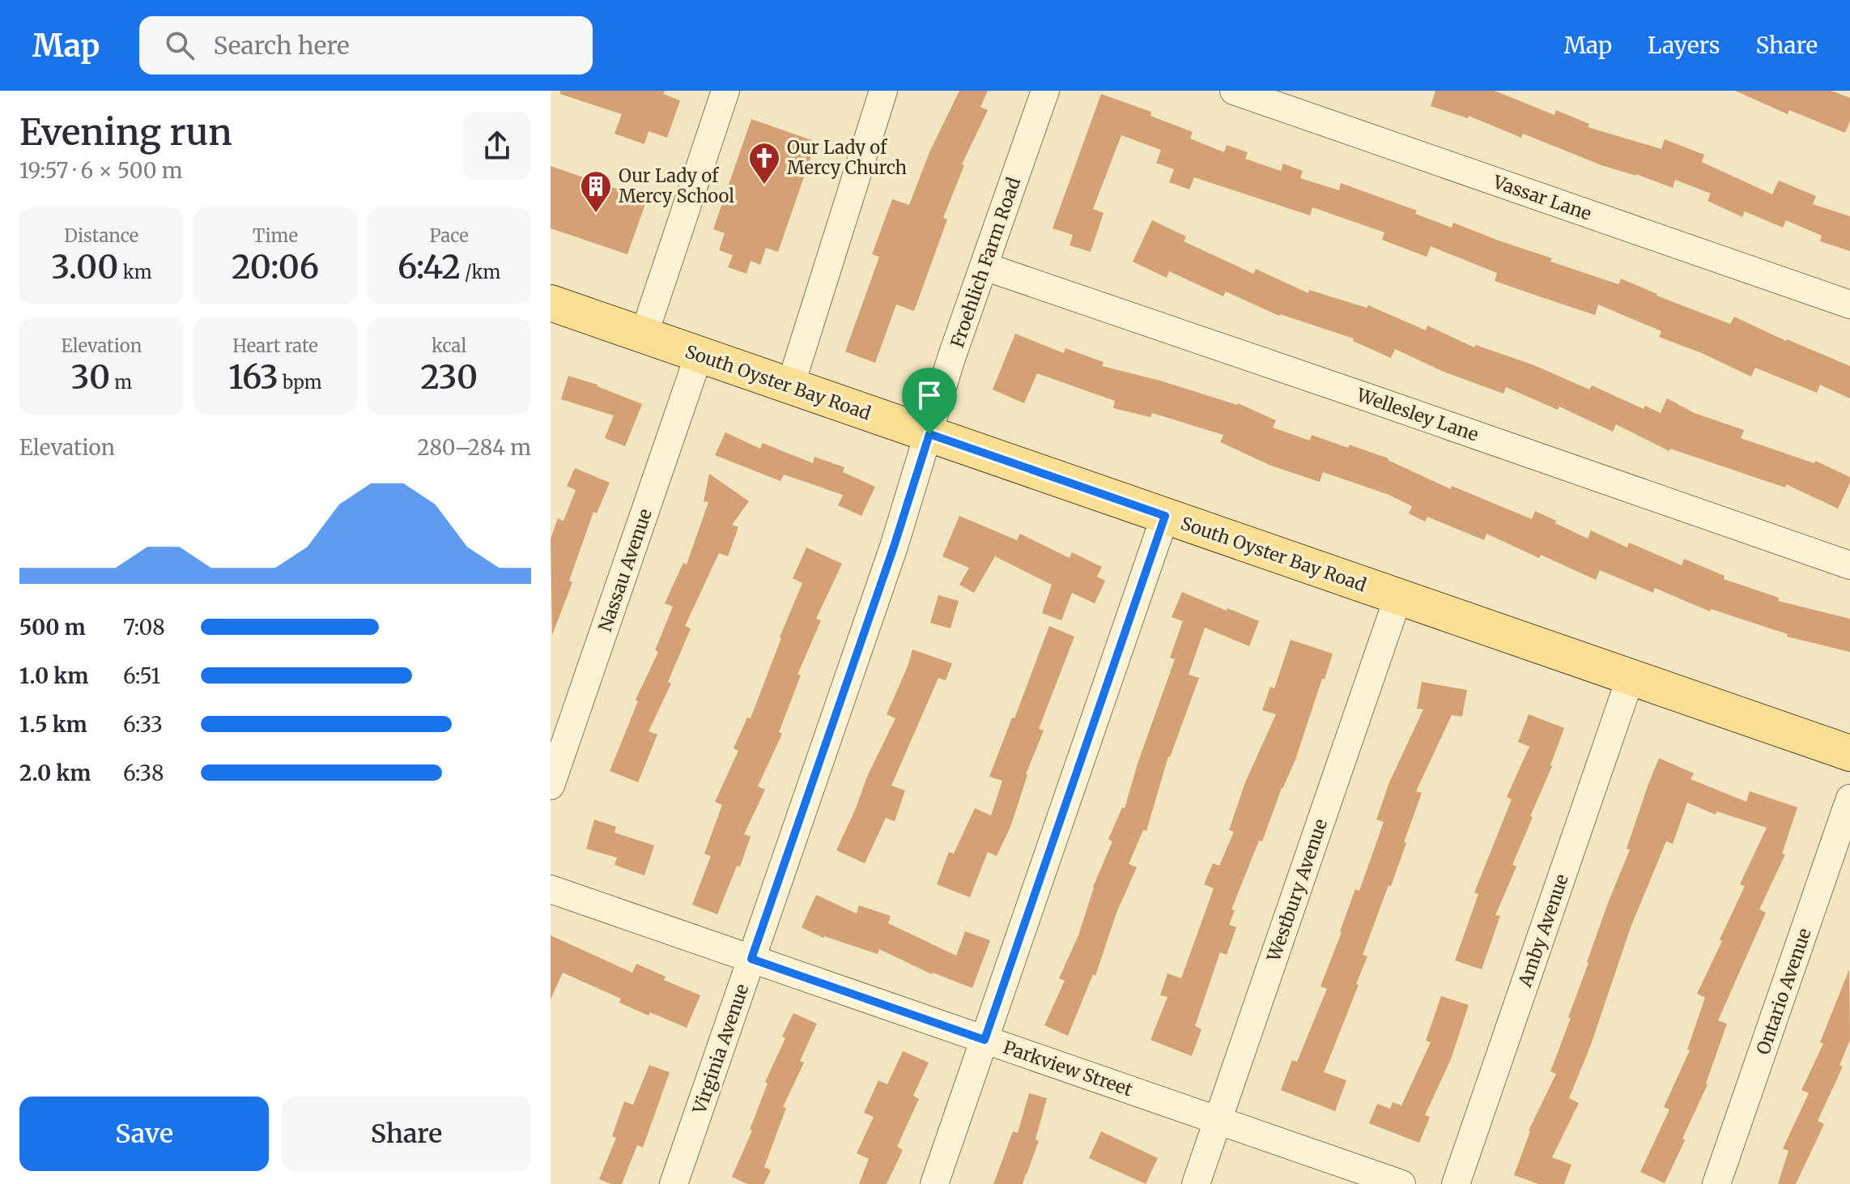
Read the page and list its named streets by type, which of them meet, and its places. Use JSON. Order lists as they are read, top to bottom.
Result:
{
  "streets": {
    "main road": ["South Oyster Bay Road"],
    "street": [
      "Vassar Lane",
      "Froehlich Farm Road",
      "Wellesley Lane",
      "Nassau Avenue",
      "Westbury Avenue",
      "Amby Avenue",
      "Ontario Avenue",
      "Virginia Avenue",
      "Parkview Street"
    ]
  },
  "crossings": [
    ["Froehlich Farm Road", "South Oyster Bay Road"],
    ["Froehlich Farm Road", "Wellesley Lane"],
    ["Froehlich Farm Road", "Virginia Avenue"],
    ["South Oyster Bay Road", "Nassau Avenue"],
    ["South Oyster Bay Road", "Westbury Avenue"],
    ["South Oyster Bay Road", "Amby Avenue"],
    ["South Oyster Bay Road", "Virginia Avenue"],
    ["Westbury Avenue", "Parkview Street"],
    ["Virginia Avenue", "Parkview Street"]
  ],
  "places": {
    "church": ["Our Lady of Mercy Church"],
    "building": ["Our Lady of Mercy School"]
  },
  "page": {
    "header": "Map",
    "search": "Search here",
    "nav": ["Map", "Layers", "Share"],
    "heading": ["Evening run", "19:57 · 6 × 500 m"],
    "stats": [
      ["Distance", "3.00 km"],
      ["Time", "20:06"],
      ["Pace", "6:42 /km"],
      ["Elevation", "30 m"],
      ["Heart rate", "163 bpm"],
      ["kcal", "230"]
    ],
    "chart": ["Elevation", "280–284 m"],
    "list": [
      {
        "name": "500 m",
        "note": "7:08"
      },
      {
        "name": "1.0 km",
        "note": "6:51"
      },
      {
        "name": "1.5 km",
        "note": "6:33"
      },
      {
        "name": "2.0 km",
        "note": "6:38"
      }
    ],
    "buttons": ["Save", "Share"]
  }
}
